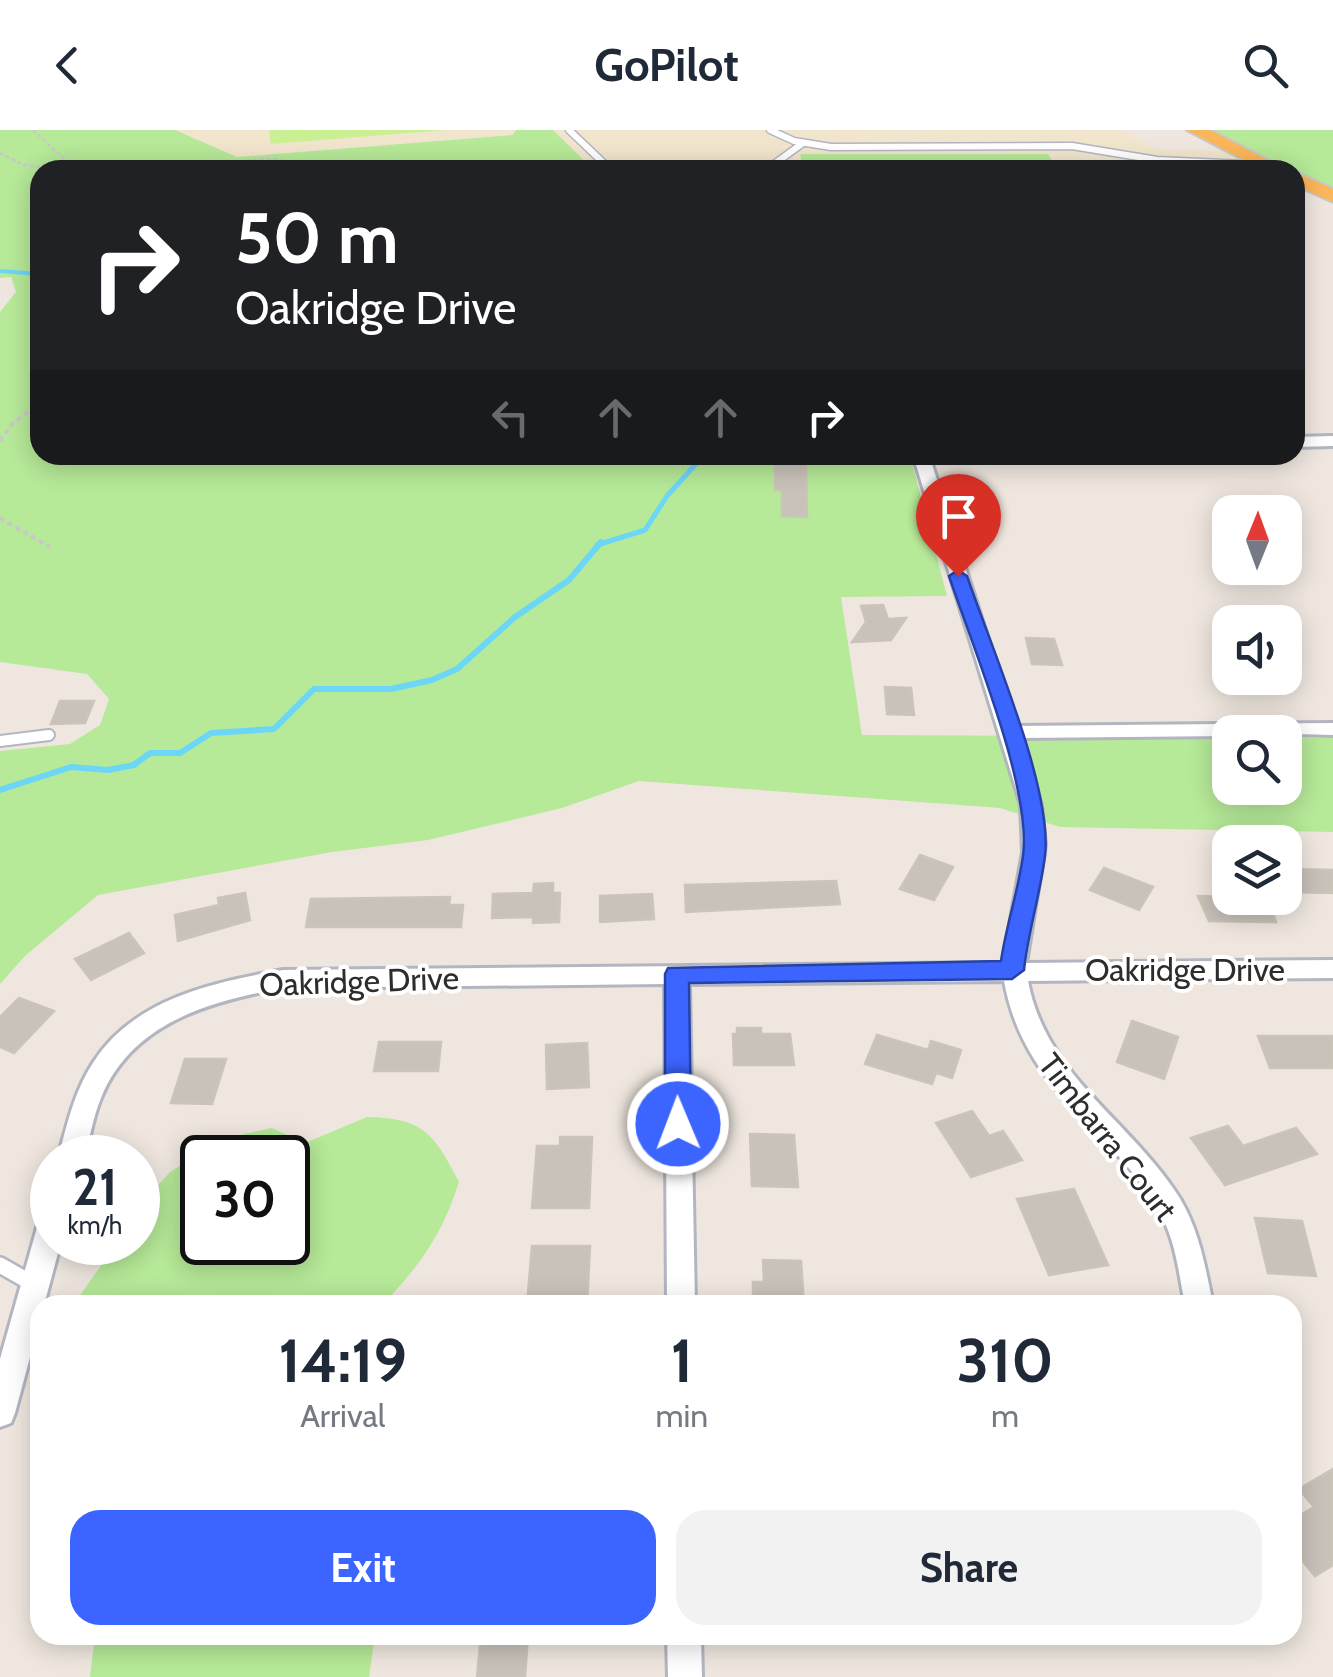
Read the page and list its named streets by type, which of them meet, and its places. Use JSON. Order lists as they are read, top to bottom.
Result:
{
  "streets": {
    "street": ["Oakridge Drive", "Timbarra Court"]
  },
  "crossings": [
    ["Oakridge Drive", "Timbarra Court"]
  ],
  "north": "top",
  "page": {
    "header": "GoPilot",
    "turn": ["50 m", "Oakridge Drive"],
    "speed": "21 km/h",
    "limit": "30",
    "eta": [
      "14:19",
      "Arrival",
      "1",
      "min",
      "310",
      "m"
    ],
    "buttons": ["Exit", "Share"]
  }
}
